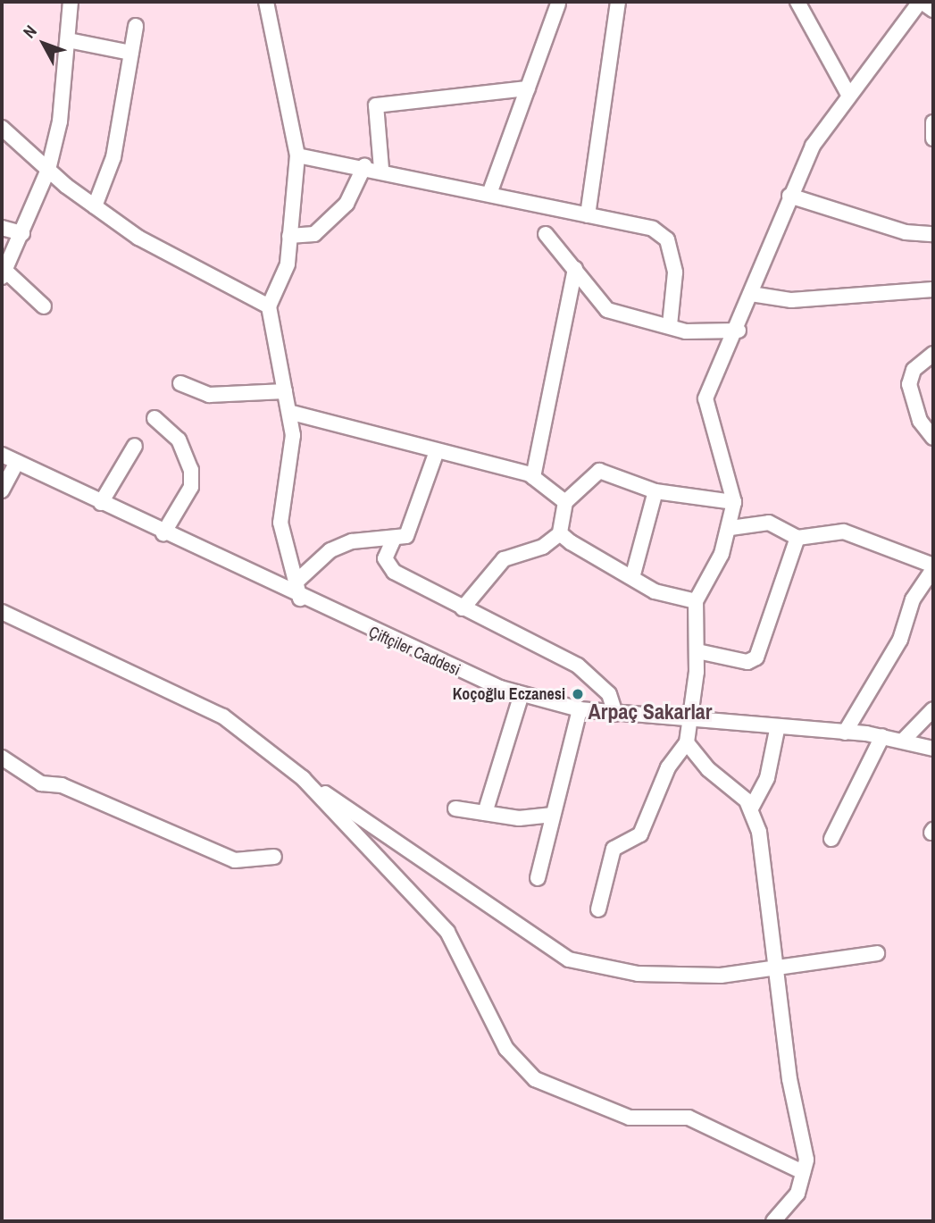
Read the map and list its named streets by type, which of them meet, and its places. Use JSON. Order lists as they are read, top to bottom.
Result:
{
  "streets": {
    "street": ["Çiftçiler Caddesi"]
  },
  "districts": ["Arpaç Sakarlar"],
  "places": ["Koçoğlu Eczanesi"],
  "north": "top left"
}
